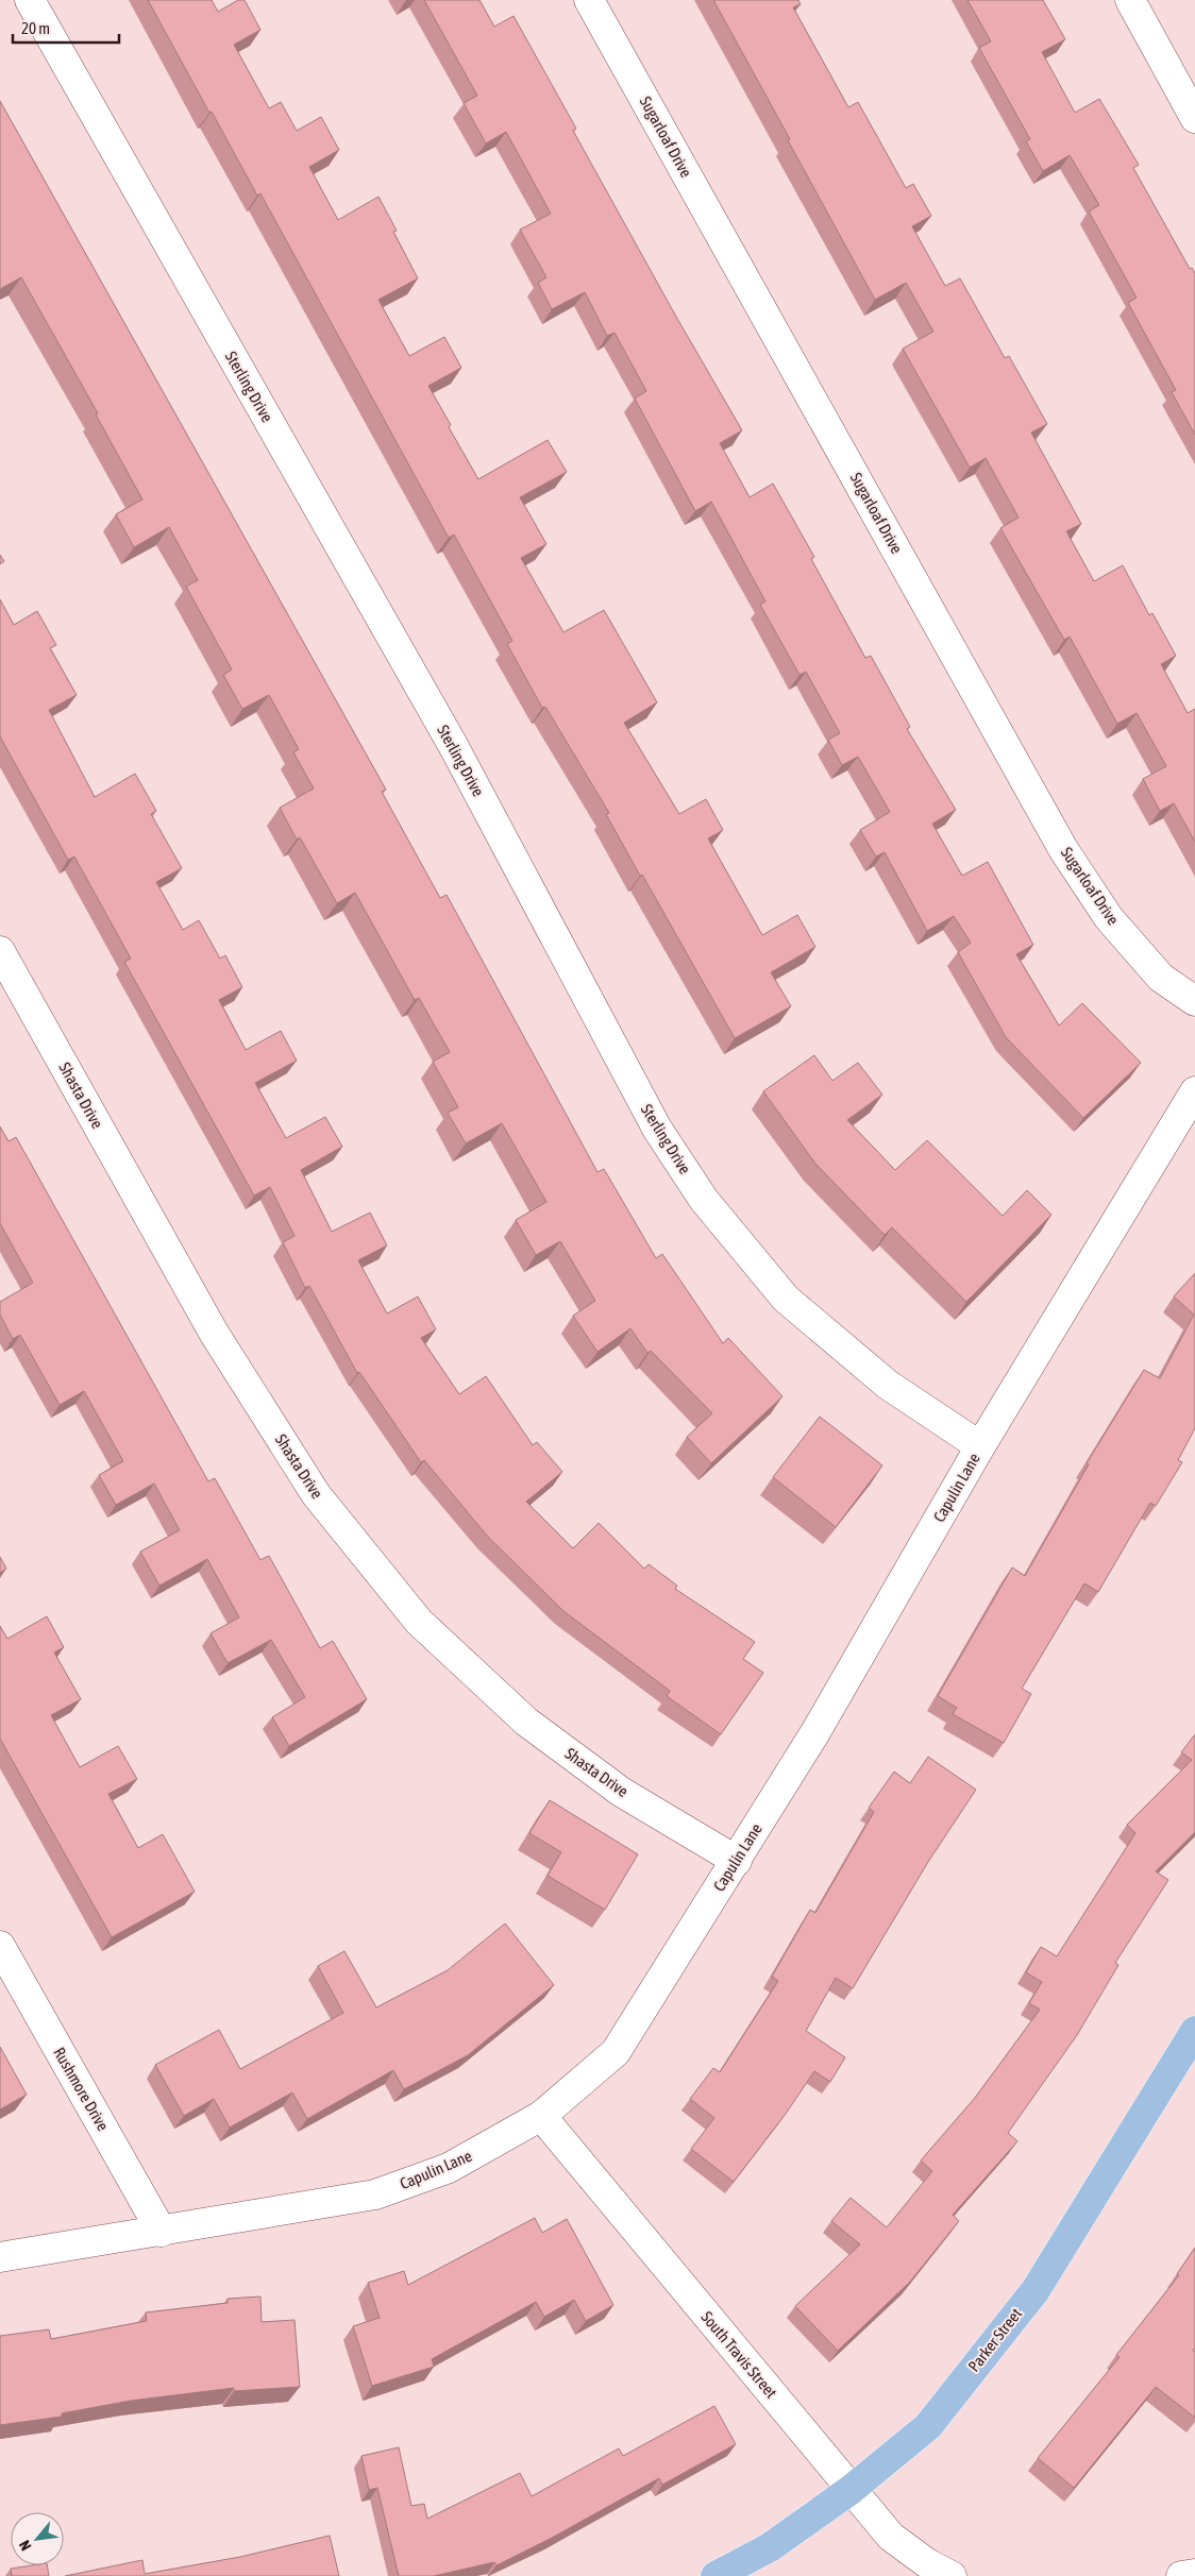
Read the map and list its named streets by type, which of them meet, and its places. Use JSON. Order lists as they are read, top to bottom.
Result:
{
  "streets": {
    "main road": ["Parker Street"],
    "street": [
      "Sugarloaf Drive",
      "Sterling Drive",
      "Shasta Drive",
      "Capulin Lane",
      "Rushmore Drive",
      "South Travis Street"
    ]
  },
  "crossings": [
    ["Sterling Drive", "Capulin Lane"],
    ["Shasta Drive", "Capulin Lane"],
    ["Capulin Lane", "Rushmore Drive"],
    ["Capulin Lane", "South Travis Street"],
    ["Parker Street", "South Travis Street"]
  ],
  "scale_bar": "20 m",
  "north": "bottom left"
}
